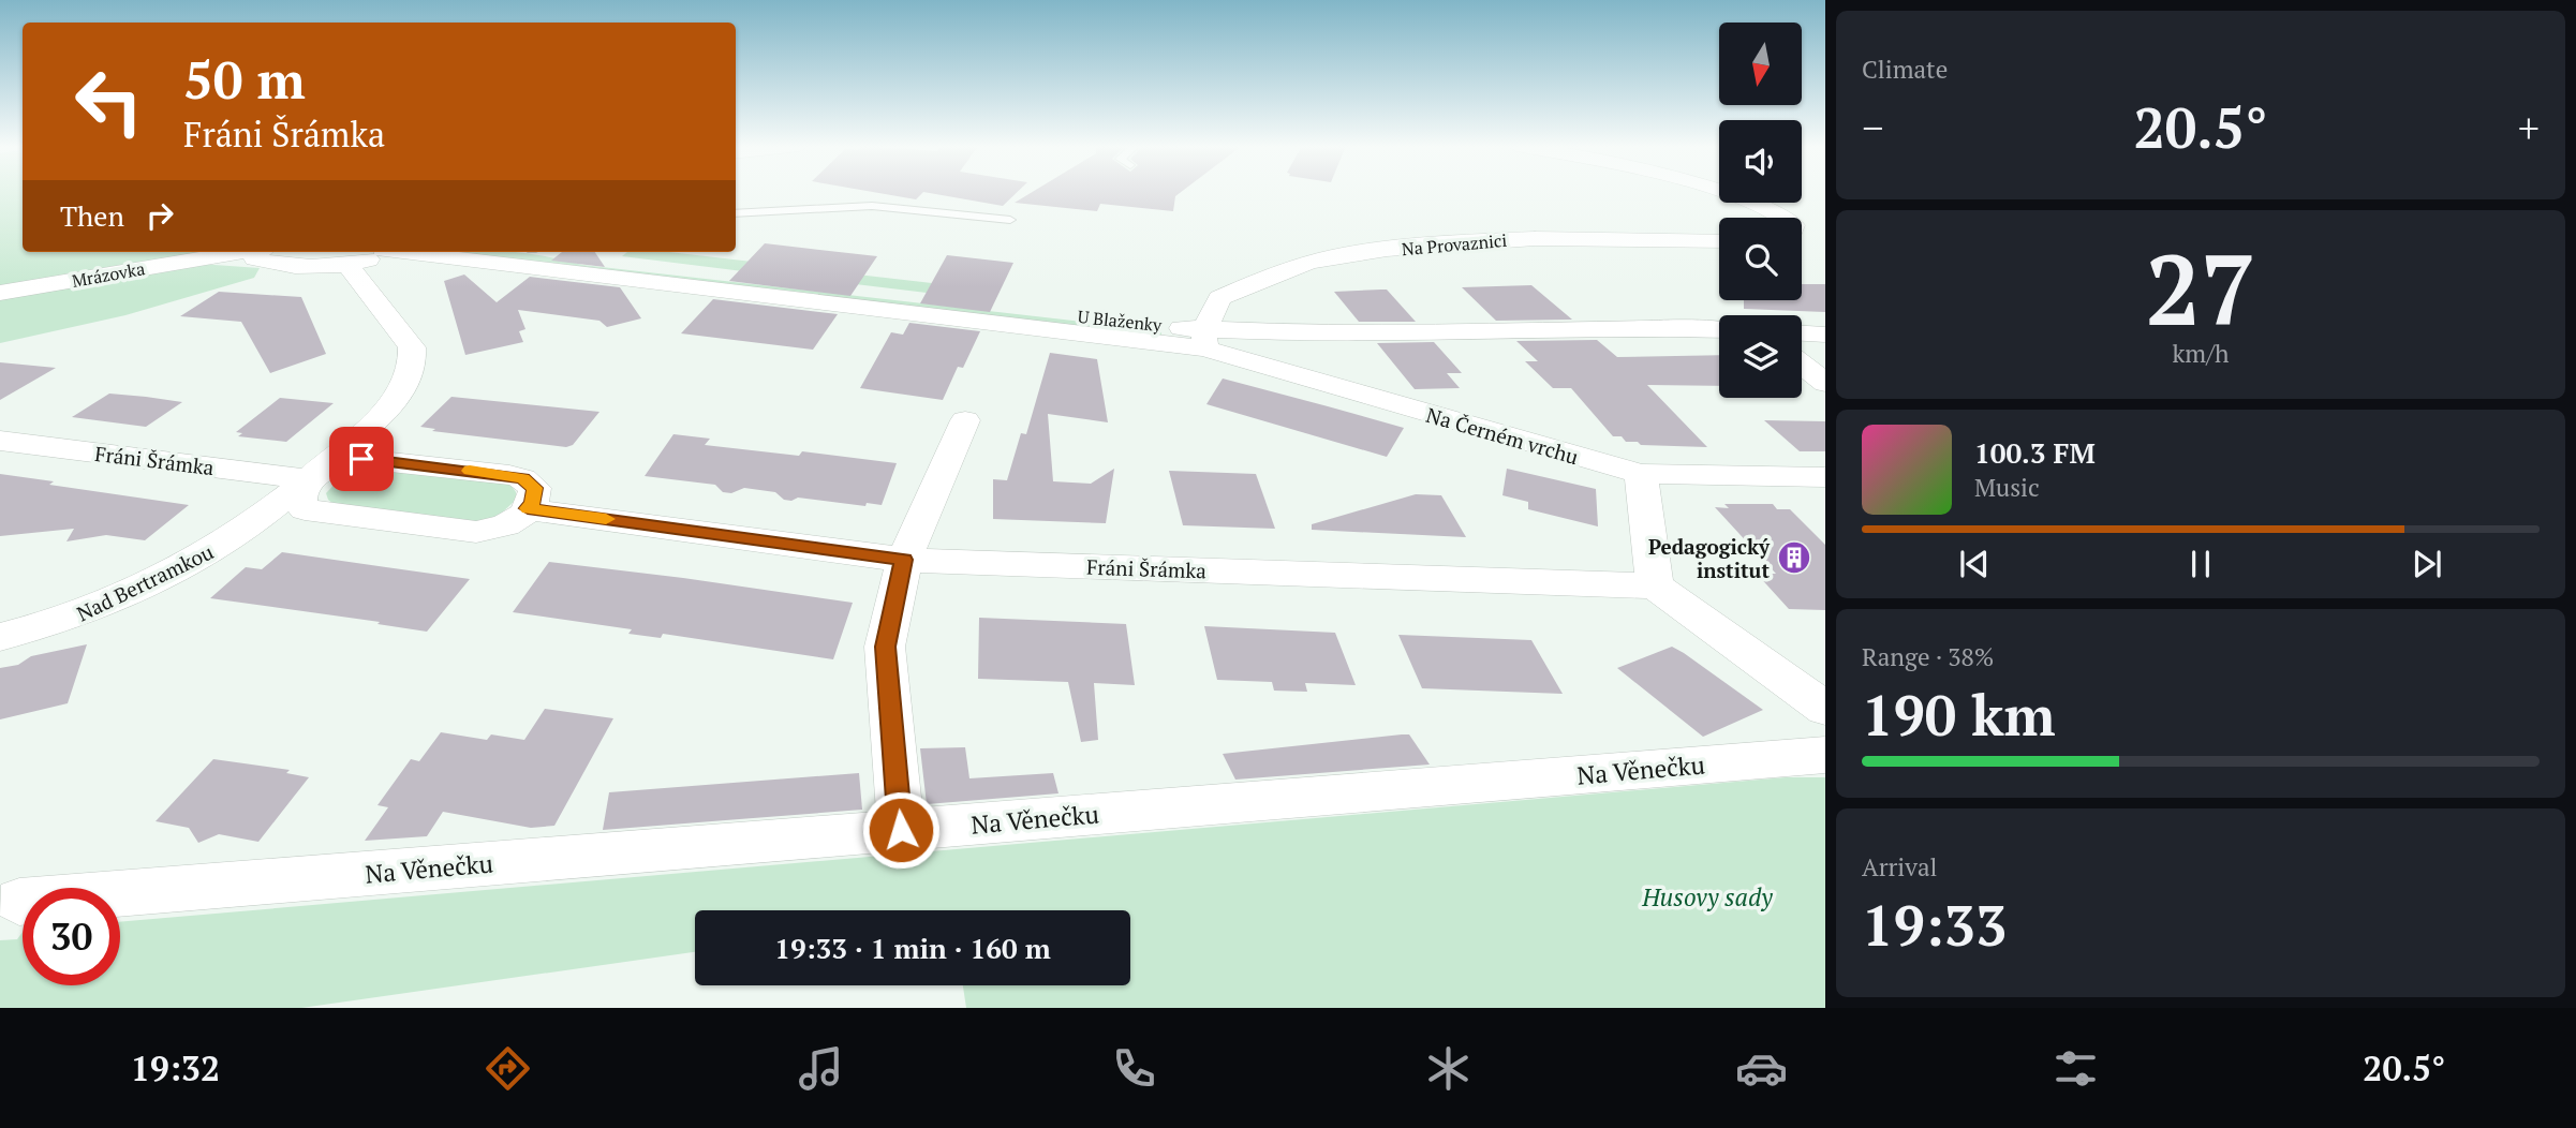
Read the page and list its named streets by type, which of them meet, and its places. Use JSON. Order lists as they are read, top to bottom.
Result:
{
  "streets": {
    "street": [
      "Na Provaznici",
      "Mrázovka",
      "U Blaženky",
      "Na Černém vrchu",
      "Fráni Šrámka",
      "Nad Bertramkou",
      "Na Věnečku"
    ]
  },
  "crossings": [
    ["Na Provaznici", "U Blaženky"],
    ["Na Provaznici", "Na Černém vrchu"],
    ["U Blaženky", "Na Černém vrchu"],
    ["Fráni Šrámka", "Nad Bertramkou"]
  ],
  "parks": ["Husovy sady"],
  "places": {
    "building": ["Pedagogický institut"]
  },
  "north": "bottom",
  "page": {
    "tile": [
      "Climate",
      ["27", "km/h"],
      ["Range · 38%", "190 km"],
      ["Arrival", "19:33"]
    ],
    "turn": ["50 m", "Fráni Šrámka"],
    "heat": ["−", "20.5°", "+"],
    "then": "Then",
    "song": ["100.3 FM", "Music"],
    "limit": "30",
    "trip": "19:33 · 1 min · 160 m",
    "tabs": ["19:32", "20.5°"]
  }
}
